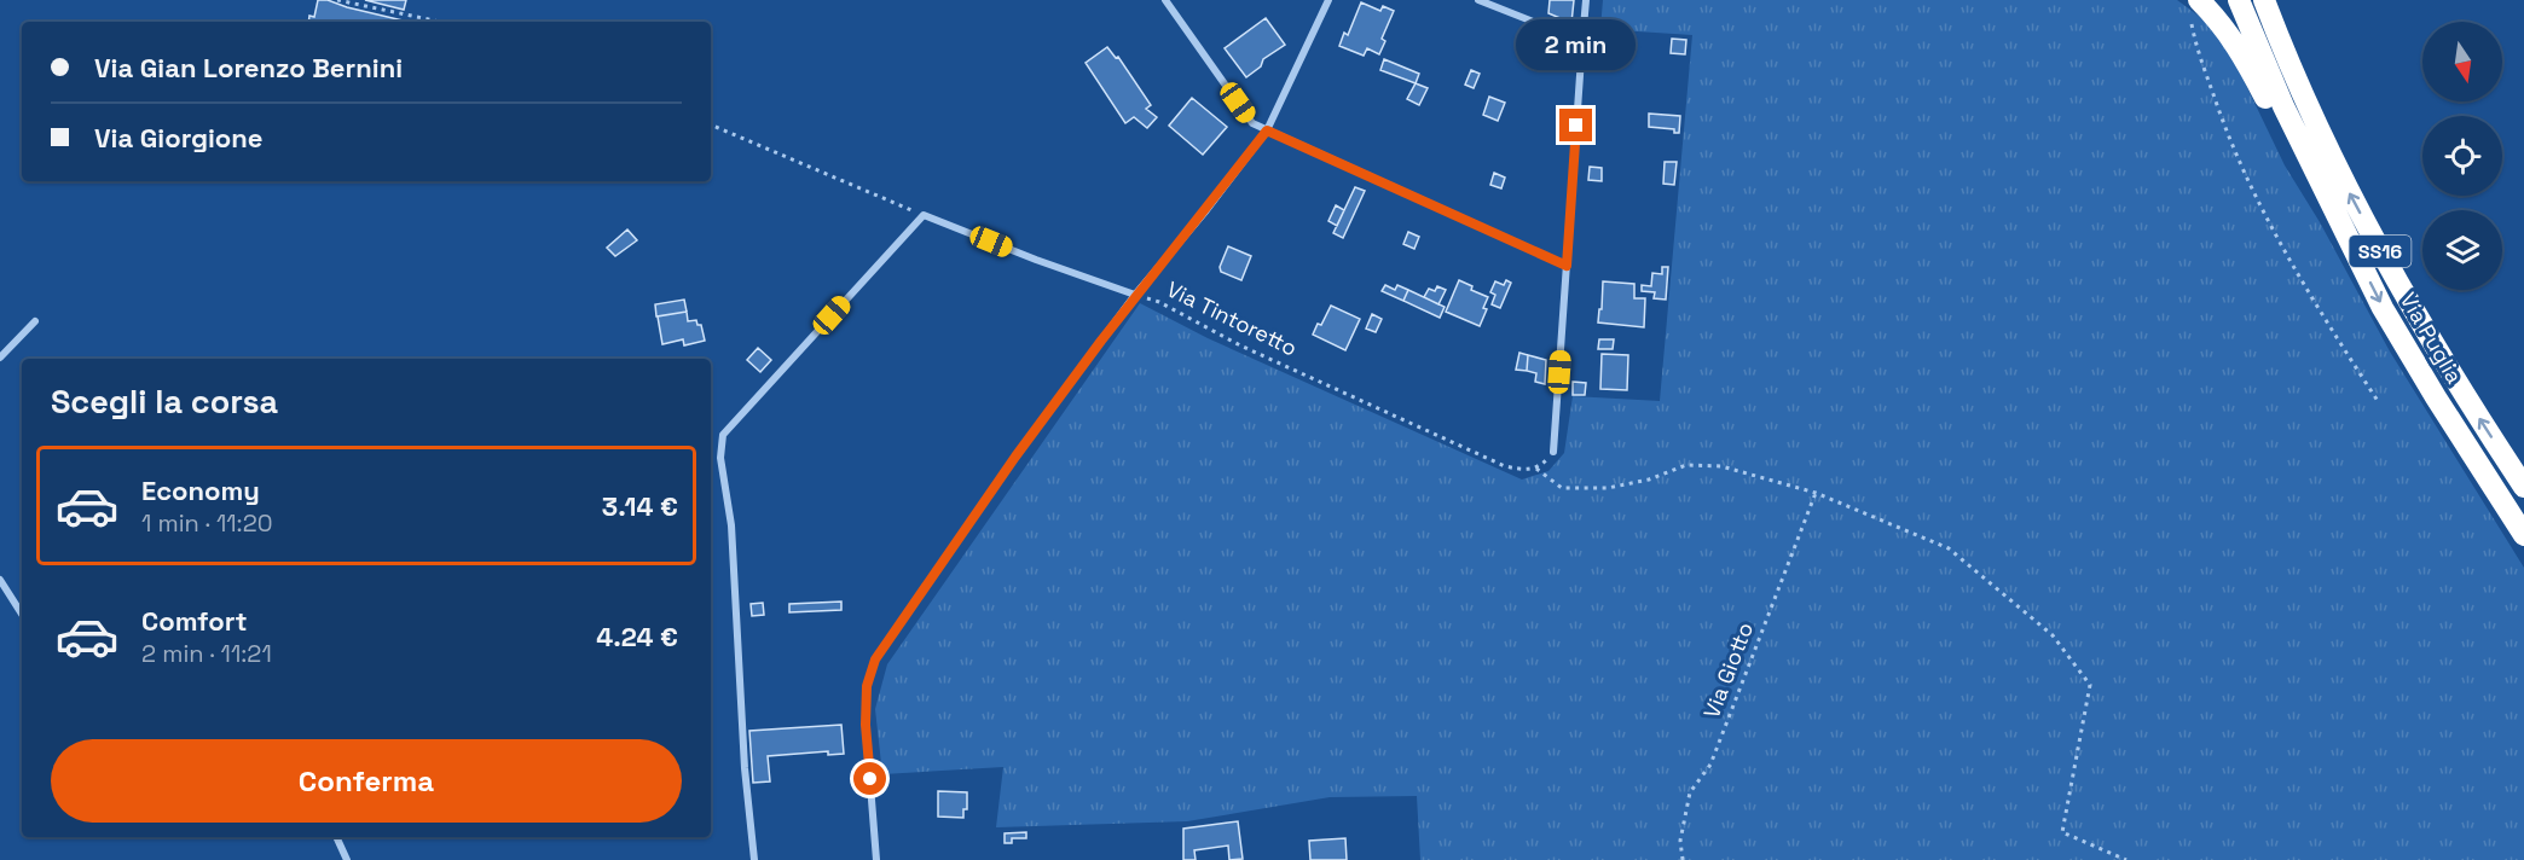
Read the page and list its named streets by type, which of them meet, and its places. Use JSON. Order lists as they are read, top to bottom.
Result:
{
  "streets": {
    "highway": ["SS16", "Via Puglia"],
    "street": ["Via Tintoretto"],
    "path": ["Via Giotto"]
  },
  "crossings": [
    ["Via Tintoretto", "Via Giotto"]
  ],
  "north": "bottom",
  "page": {
    "bubble": "2 min",
    "banner": ["Via Gian Lorenzo Bernini", "Via Giorgione"],
    "heading": "Scegli la corsa",
    "list": [
      {
        "name": "Economy",
        "note": "1 min · 11:20",
        "value": "3.14 €"
      },
      {
        "name": "Comfort",
        "note": "2 min · 11:21",
        "value": "4.24 €"
      }
    ],
    "buttons": "Conferma"
  }
}
